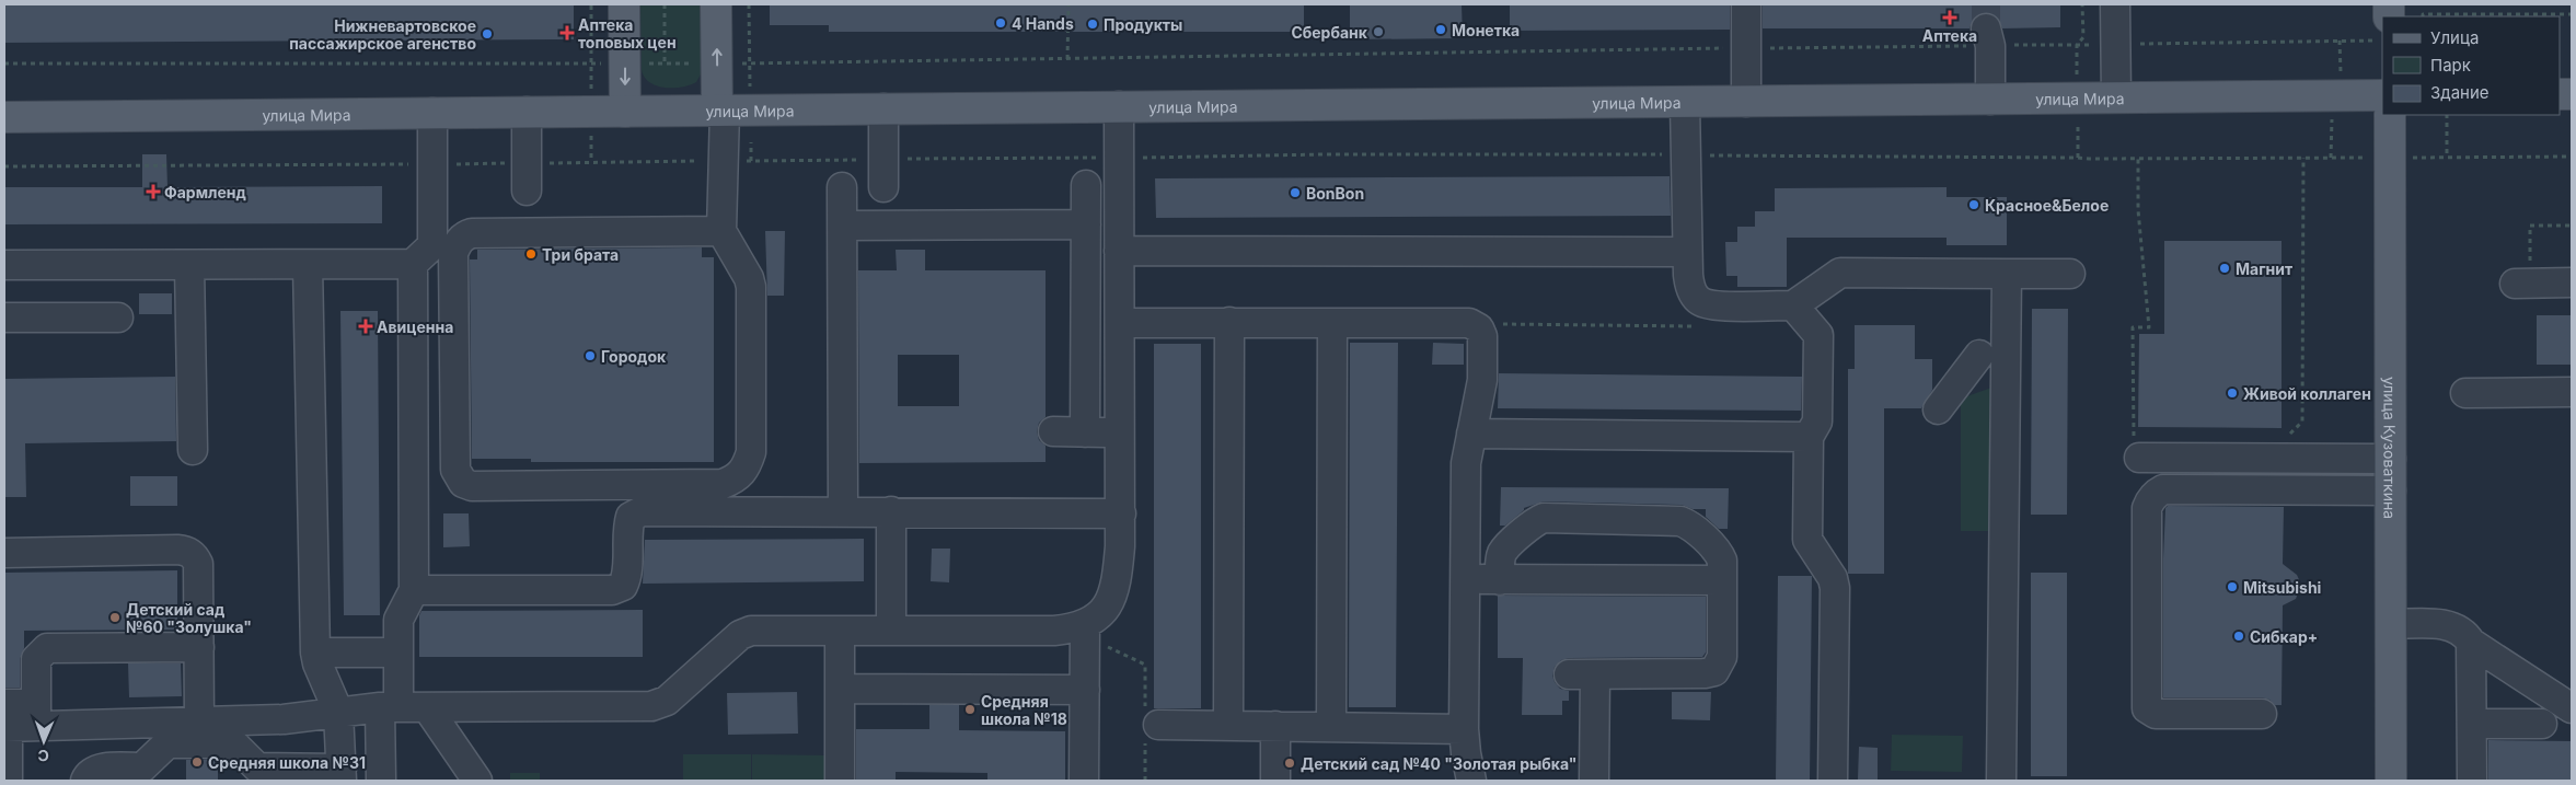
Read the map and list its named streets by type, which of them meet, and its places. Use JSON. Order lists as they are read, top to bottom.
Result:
{
  "streets": {
    "main road": ["улица Мира", "улица Кузоваткина"]
  },
  "places": {
    "health": [
      "Аптека",
      "Аптека топовых цен",
      "Фармленд",
      "Авиценна"
    ],
    "other": [
      "4 Hands",
      "Продукты",
      "Монетка",
      "Сбербанк",
      "Нижневартовское пассажирское агенство",
      "BonBon",
      "Красное&Белое",
      "Три брата",
      "Магнит",
      "Городок",
      "Живой коллаген",
      "Mitsubishi",
      "Детский сад №60 \"Золушка\"",
      "Сибкар+",
      "Средняя школа №18",
      "Средняя школа №31",
      "Детский сад №40 \"Золотая рыбка\""
    ]
  },
  "legend": ["Улица", "Парк", "Здание"],
  "north": "bottom"
}
